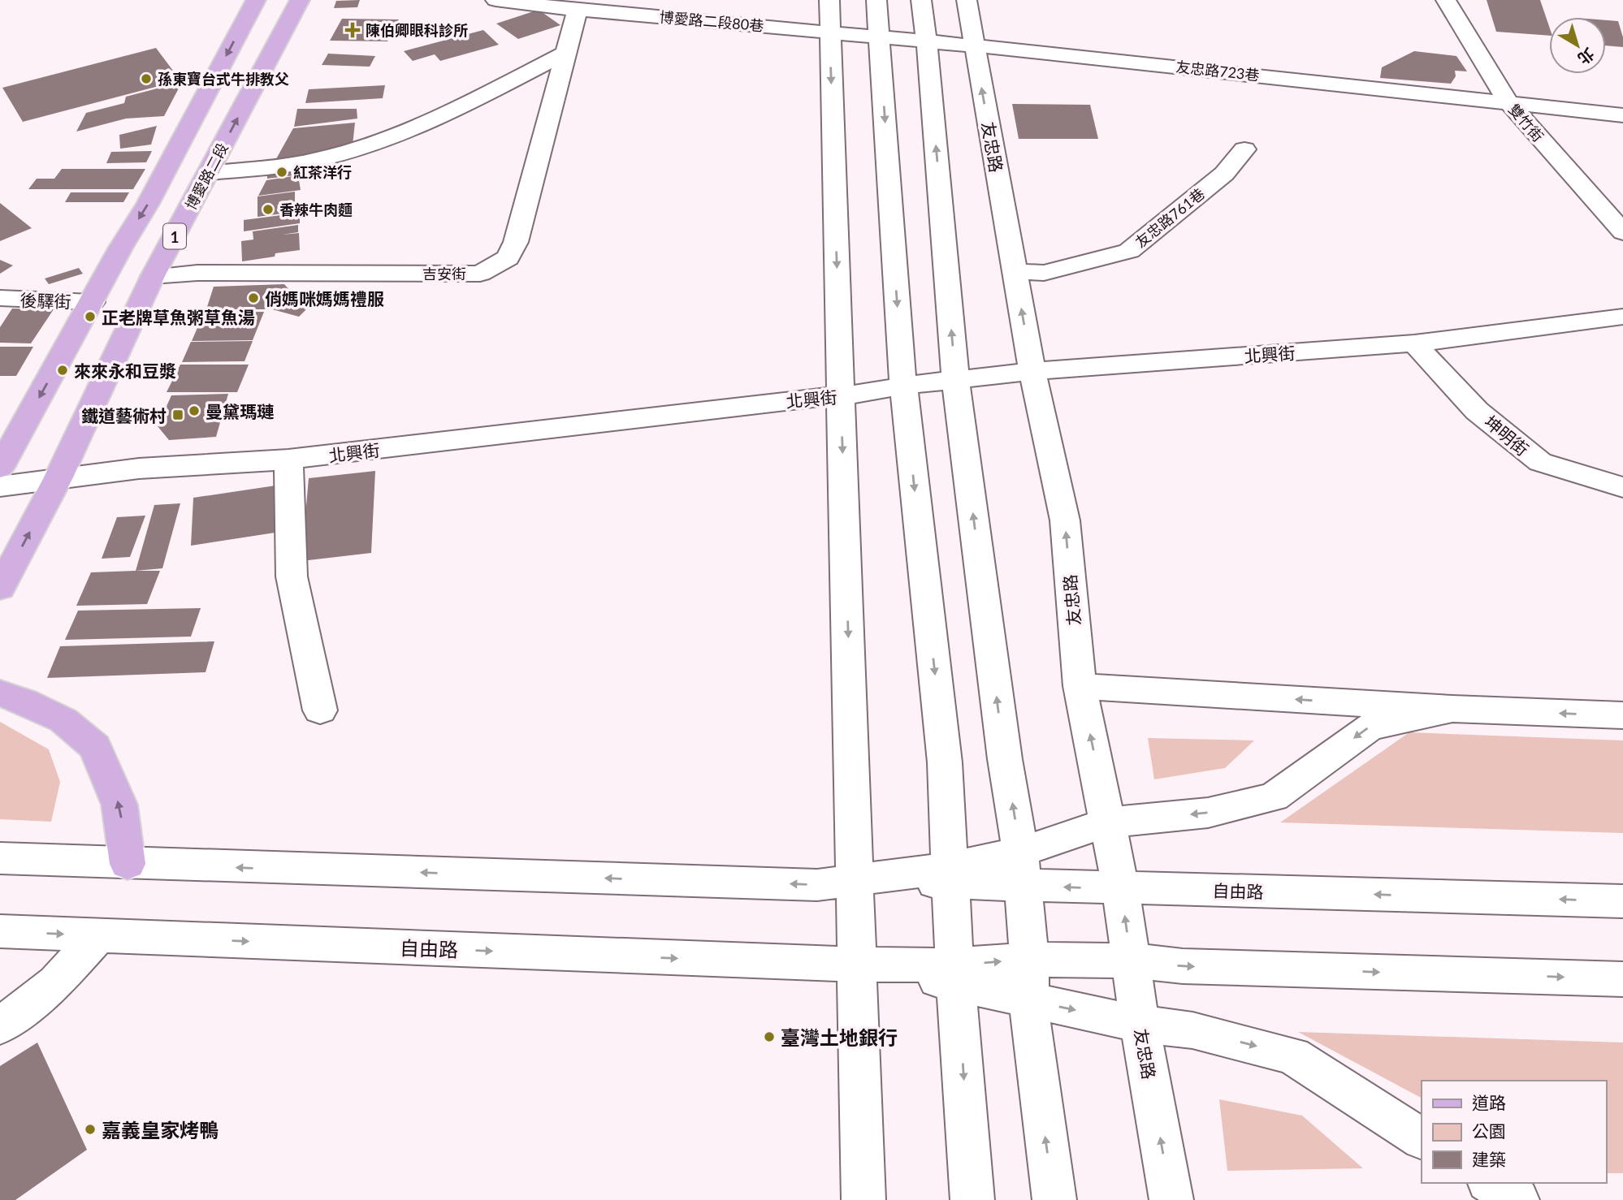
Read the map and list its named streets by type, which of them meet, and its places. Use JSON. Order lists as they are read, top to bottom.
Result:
{
  "streets": {
    "main road": ["博愛路二段", "1"],
    "street": [
      "博愛路二段80巷",
      "友忠路723巷",
      "雙竹街",
      "友忠路",
      "友忠路761巷",
      "吉安街",
      "後驛街",
      "北興街",
      "坤明街",
      "自由路"
    ]
  },
  "crossings": [
    ["博愛路二段80巷", "友忠路723巷"],
    ["博愛路二段80巷", "吉安街"],
    ["友忠路723巷", "雙竹街"],
    ["友忠路723巷", "友忠路"],
    ["友忠路", "友忠路761巷"],
    ["友忠路", "北興街"],
    ["友忠路", "自由路"],
    ["博愛路二段", "1"],
    ["博愛路二段", "吉安街"],
    ["博愛路二段", "北興街"],
    ["1", "後驛街"],
    ["1", "北興街"],
    ["北興街", "坤明街"]
  ],
  "places": {
    "health": ["陳伯卿眼科診所"],
    "other": [
      "孫東寶台式牛排教父",
      "紅茶洋行",
      "香辣牛肉麵",
      "俏媽咪媽媽禮服",
      "正老牌草魚粥草魚湯",
      "來來永和豆漿",
      "曼黛瑪璉",
      "臺灣土地銀行",
      "嘉義皇家烤鴨"
    ],
    "transit": ["鐵道藝術村"]
  },
  "legend": ["道路", "公園", "建築"],
  "north": "bottom right"
}
